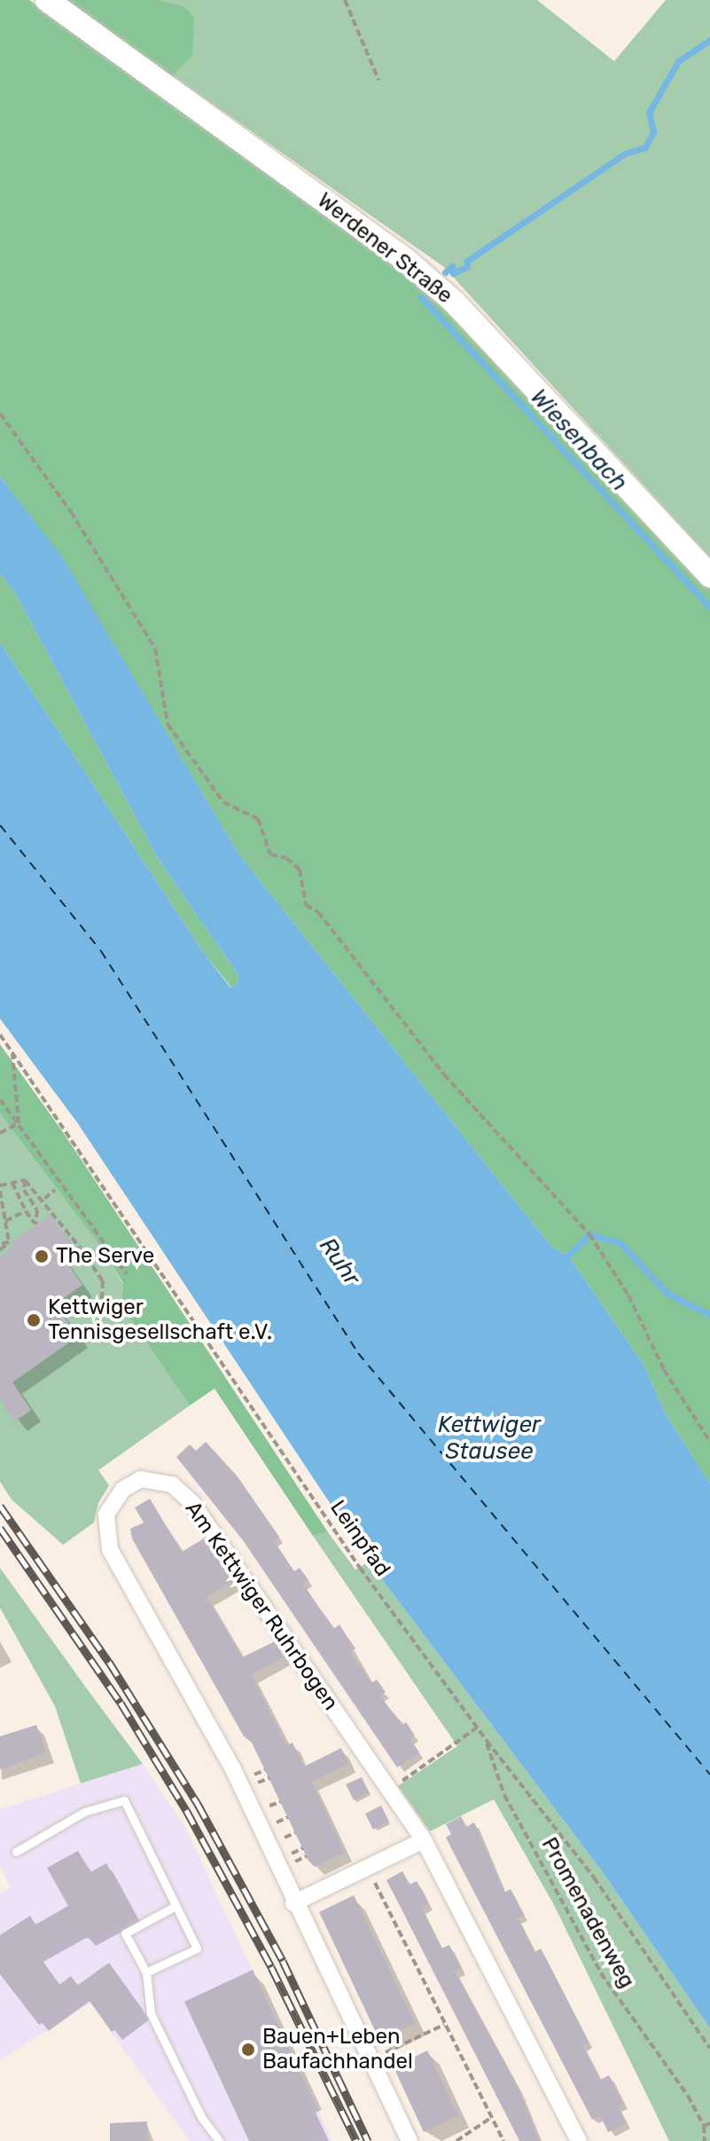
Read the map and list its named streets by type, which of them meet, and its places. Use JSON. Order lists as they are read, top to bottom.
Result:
{
  "streets": {
    "main road": ["Werdener Straße"],
    "street": ["Am Kettwiger Ruhrbogen"],
    "path": ["Leinpfad", "Promenadenweg"]
  },
  "crossings": [
    ["Leinpfad", "Promenadenweg"]
  ],
  "water": ["Wiesenbach", "Ruhr", "Kettwiger Stausee"],
  "places": ["The Serve", "Kettwiger Tennisgesellschaft e.V.", "Bauen+Leben Baufachhandel"]
}
